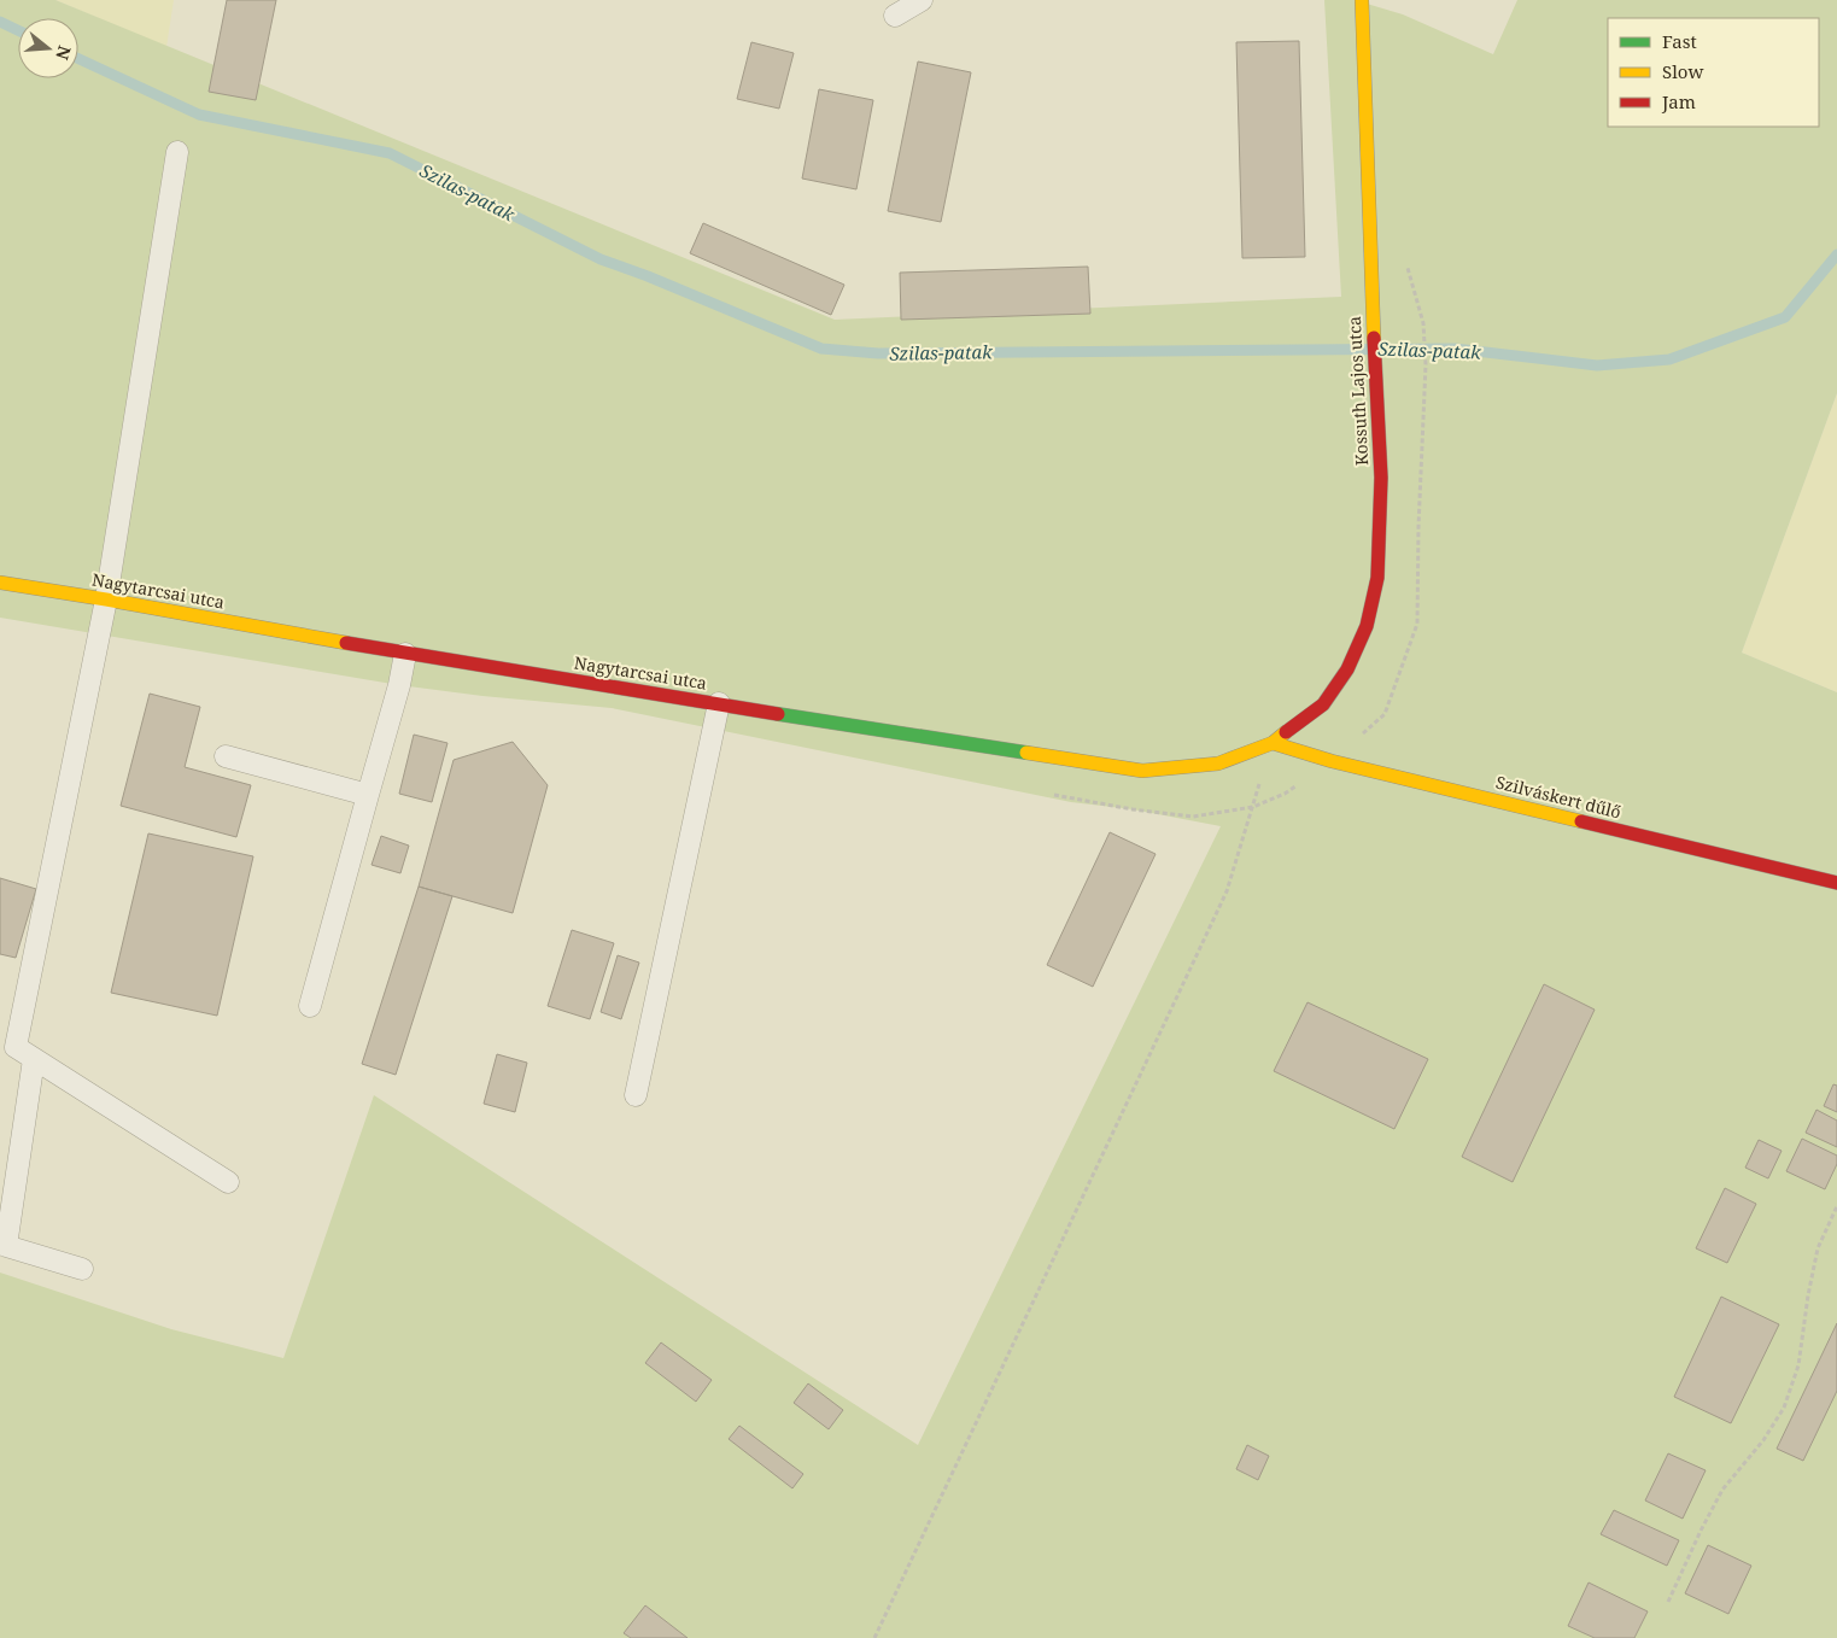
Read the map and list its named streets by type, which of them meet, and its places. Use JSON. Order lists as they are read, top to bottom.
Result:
{
  "streets": {
    "main road": ["Kossuth Lajos utca", "Nagytarcsai utca", "Szilváskert dűlő"]
  },
  "crossings": [
    ["Kossuth Lajos utca", "Nagytarcsai utca"],
    ["Kossuth Lajos utca", "Szilváskert dűlő"],
    ["Nagytarcsai utca", "Szilváskert dűlő"]
  ],
  "water": ["Szilas-patak"],
  "legend": ["Fast", "Slow", "Jam"],
  "north": "right"
}
